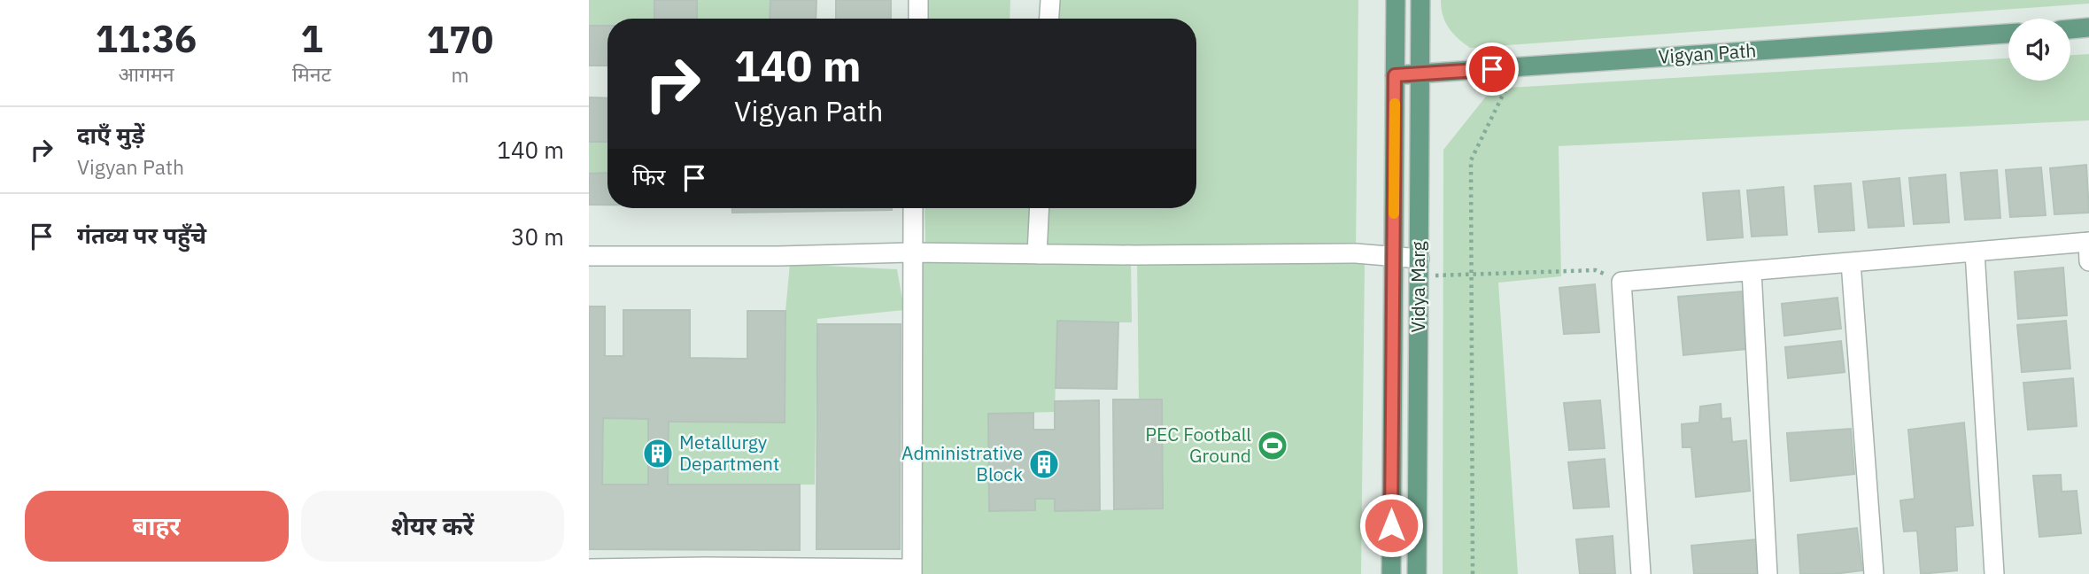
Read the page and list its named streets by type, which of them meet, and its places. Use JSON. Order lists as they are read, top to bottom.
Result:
{
  "streets": {
    "main road": ["Vigyan Path", "Vidya Marg"]
  },
  "crossings": [
    ["Vigyan Path", "Vidya Marg"]
  ],
  "places": {
    "sports": ["PEC Football Ground"],
    "building": ["Metallurgy Department", "Administrative Block"]
  },
  "page": {
    "eta": [
      "11:36",
      "आगमन",
      "1",
      "मिनट",
      "170",
      "m"
    ],
    "turn": ["140 m", "Vigyan Path"],
    "list": [
      {
        "name": "दाएँ मुड़ें",
        "note": "Vigyan Path",
        "value": "140 m"
      },
      {
        "name": "गंतव्य पर पहुँचे",
        "value": "30 m"
      }
    ],
    "then": "फिर",
    "buttons": ["बाहर", "शेयर करें"]
  }
}
